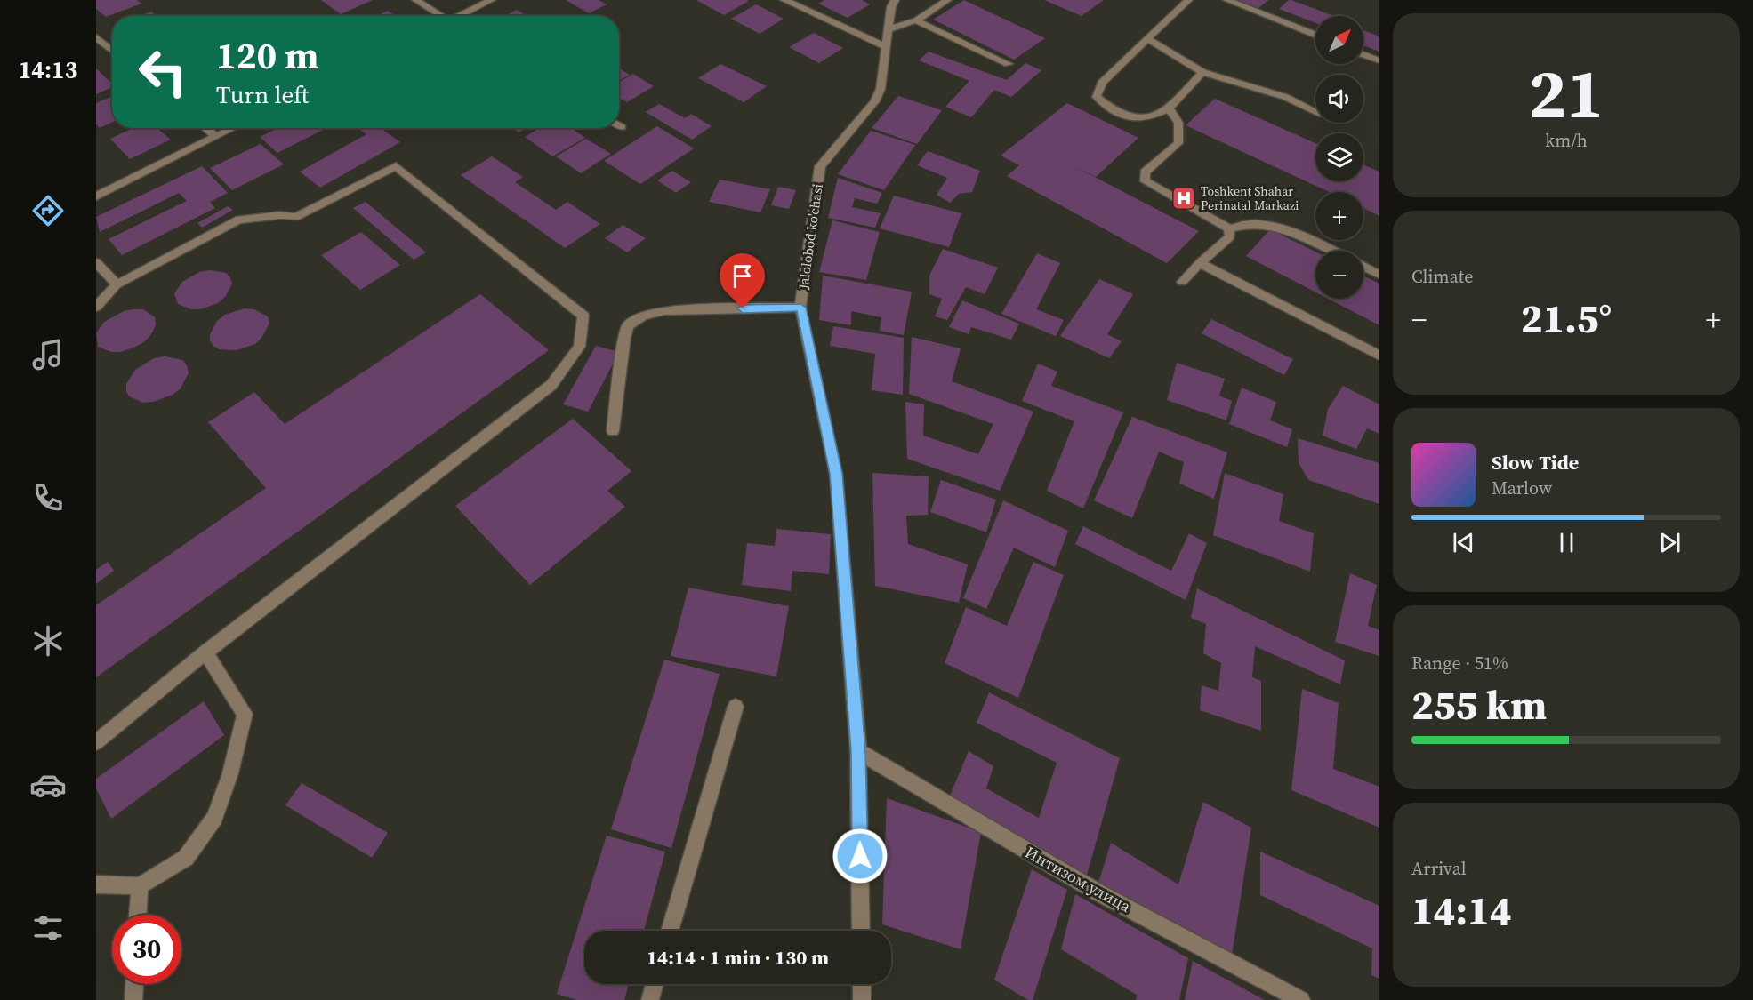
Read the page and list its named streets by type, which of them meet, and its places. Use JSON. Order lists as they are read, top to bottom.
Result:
{
  "streets": {
    "street": ["Jalolobod ko'chasi", "Интизом улица"]
  },
  "crossings": [
    ["Jalolobod ko'chasi", "Интизом улица"]
  ],
  "places": {
    "hospital": ["Toshkent Shahar Perinatal Markazi"]
  },
  "north": "top right",
  "page": {
    "tabs": "14:13",
    "tile": [
      ["21", "km/h"],
      "Climate",
      ["Range · 51%", "255 km"],
      ["Arrival", "14:14"]
    ],
    "map_buttons": ["+", "−"],
    "turn": ["120 m", "Turn left"],
    "heat": ["−", "21.5°", "+"],
    "song": ["Slow Tide", "Marlow"],
    "limit": "30",
    "trip": "14:14 · 1 min · 130 m"
  }
}
